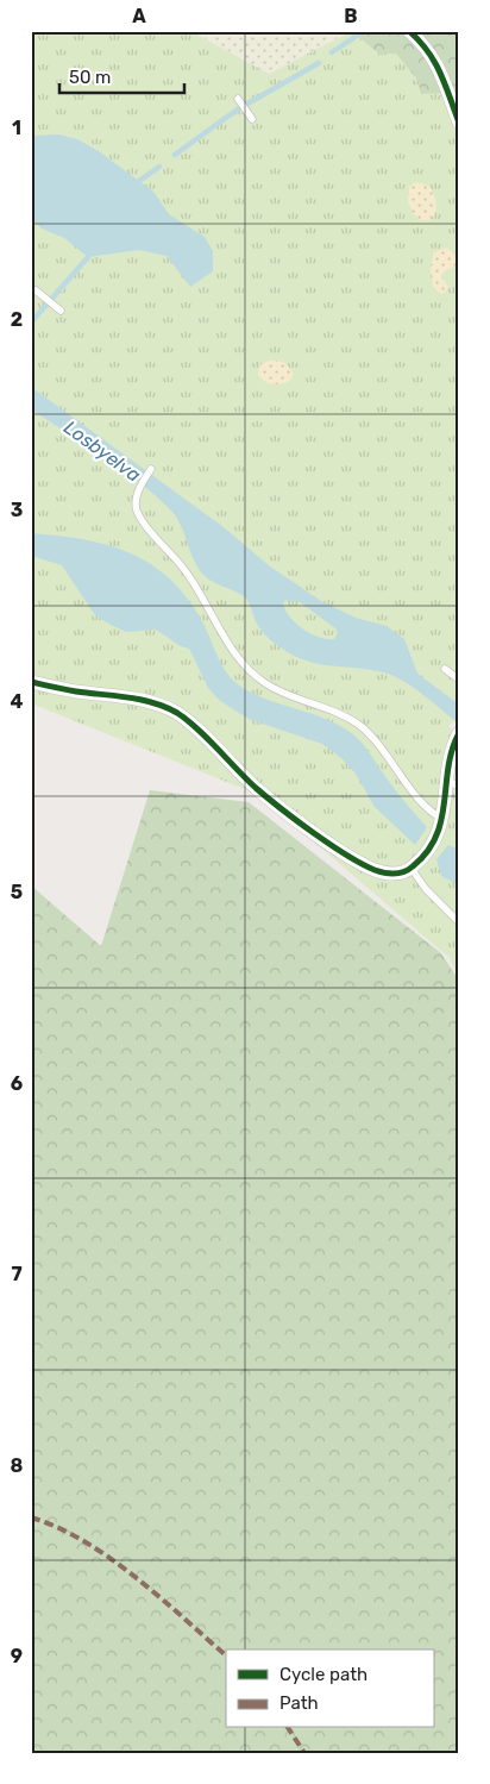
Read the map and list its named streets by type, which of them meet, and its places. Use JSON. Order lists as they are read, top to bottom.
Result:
{
  "water": ["Losbyelva"],
  "legend": ["Cycle path", "Path"],
  "scale_bar": "50 m",
  "grid": {
    "columns": ["A", "B"],
    "rows": [
      "1",
      "2",
      "3",
      "4",
      "5",
      "6",
      "7",
      "8",
      "9"
    ]
  }
}
